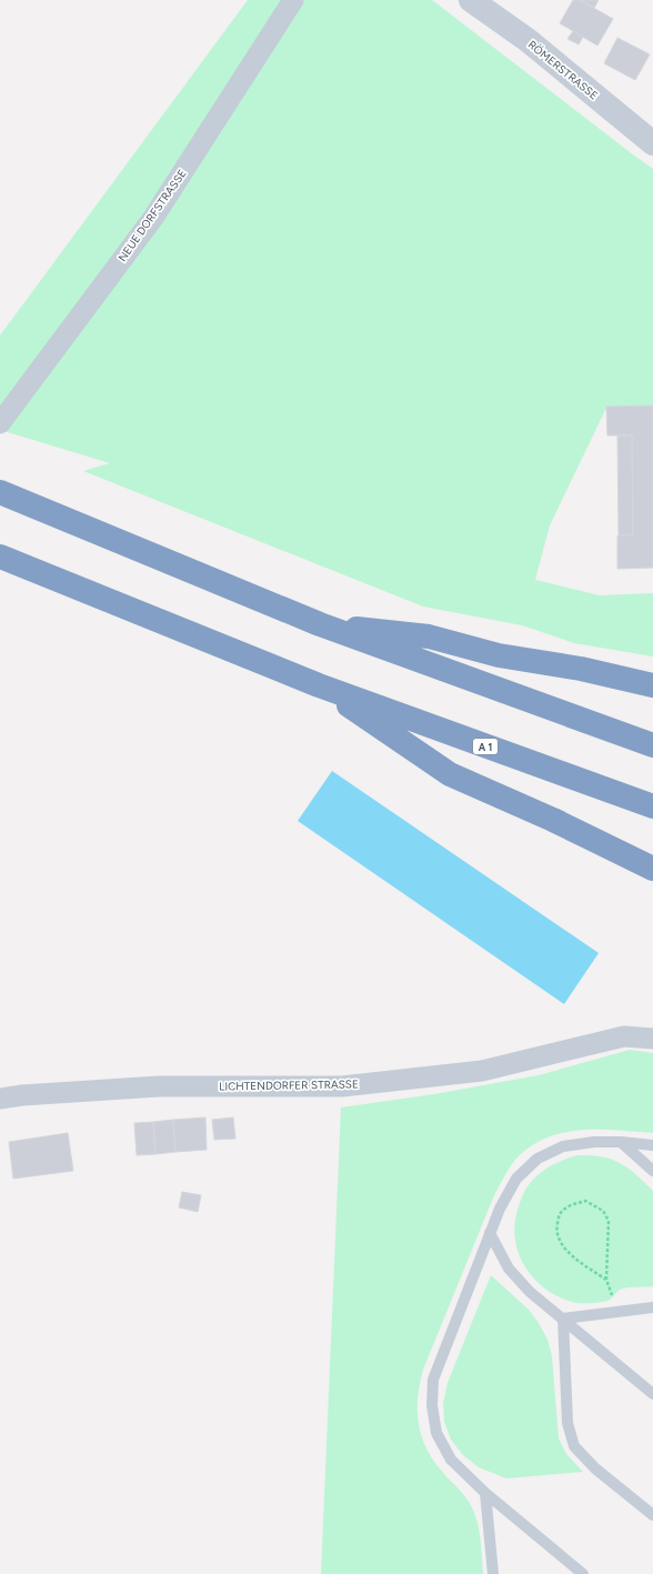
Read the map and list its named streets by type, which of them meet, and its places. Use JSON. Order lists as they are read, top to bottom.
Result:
{
  "streets": {
    "highway": ["A 1"],
    "street": ["RÖMERSTRASSE", "NEUE DORFSTRASSE", "LICHTENDORFER STRASSE"]
  }
}
